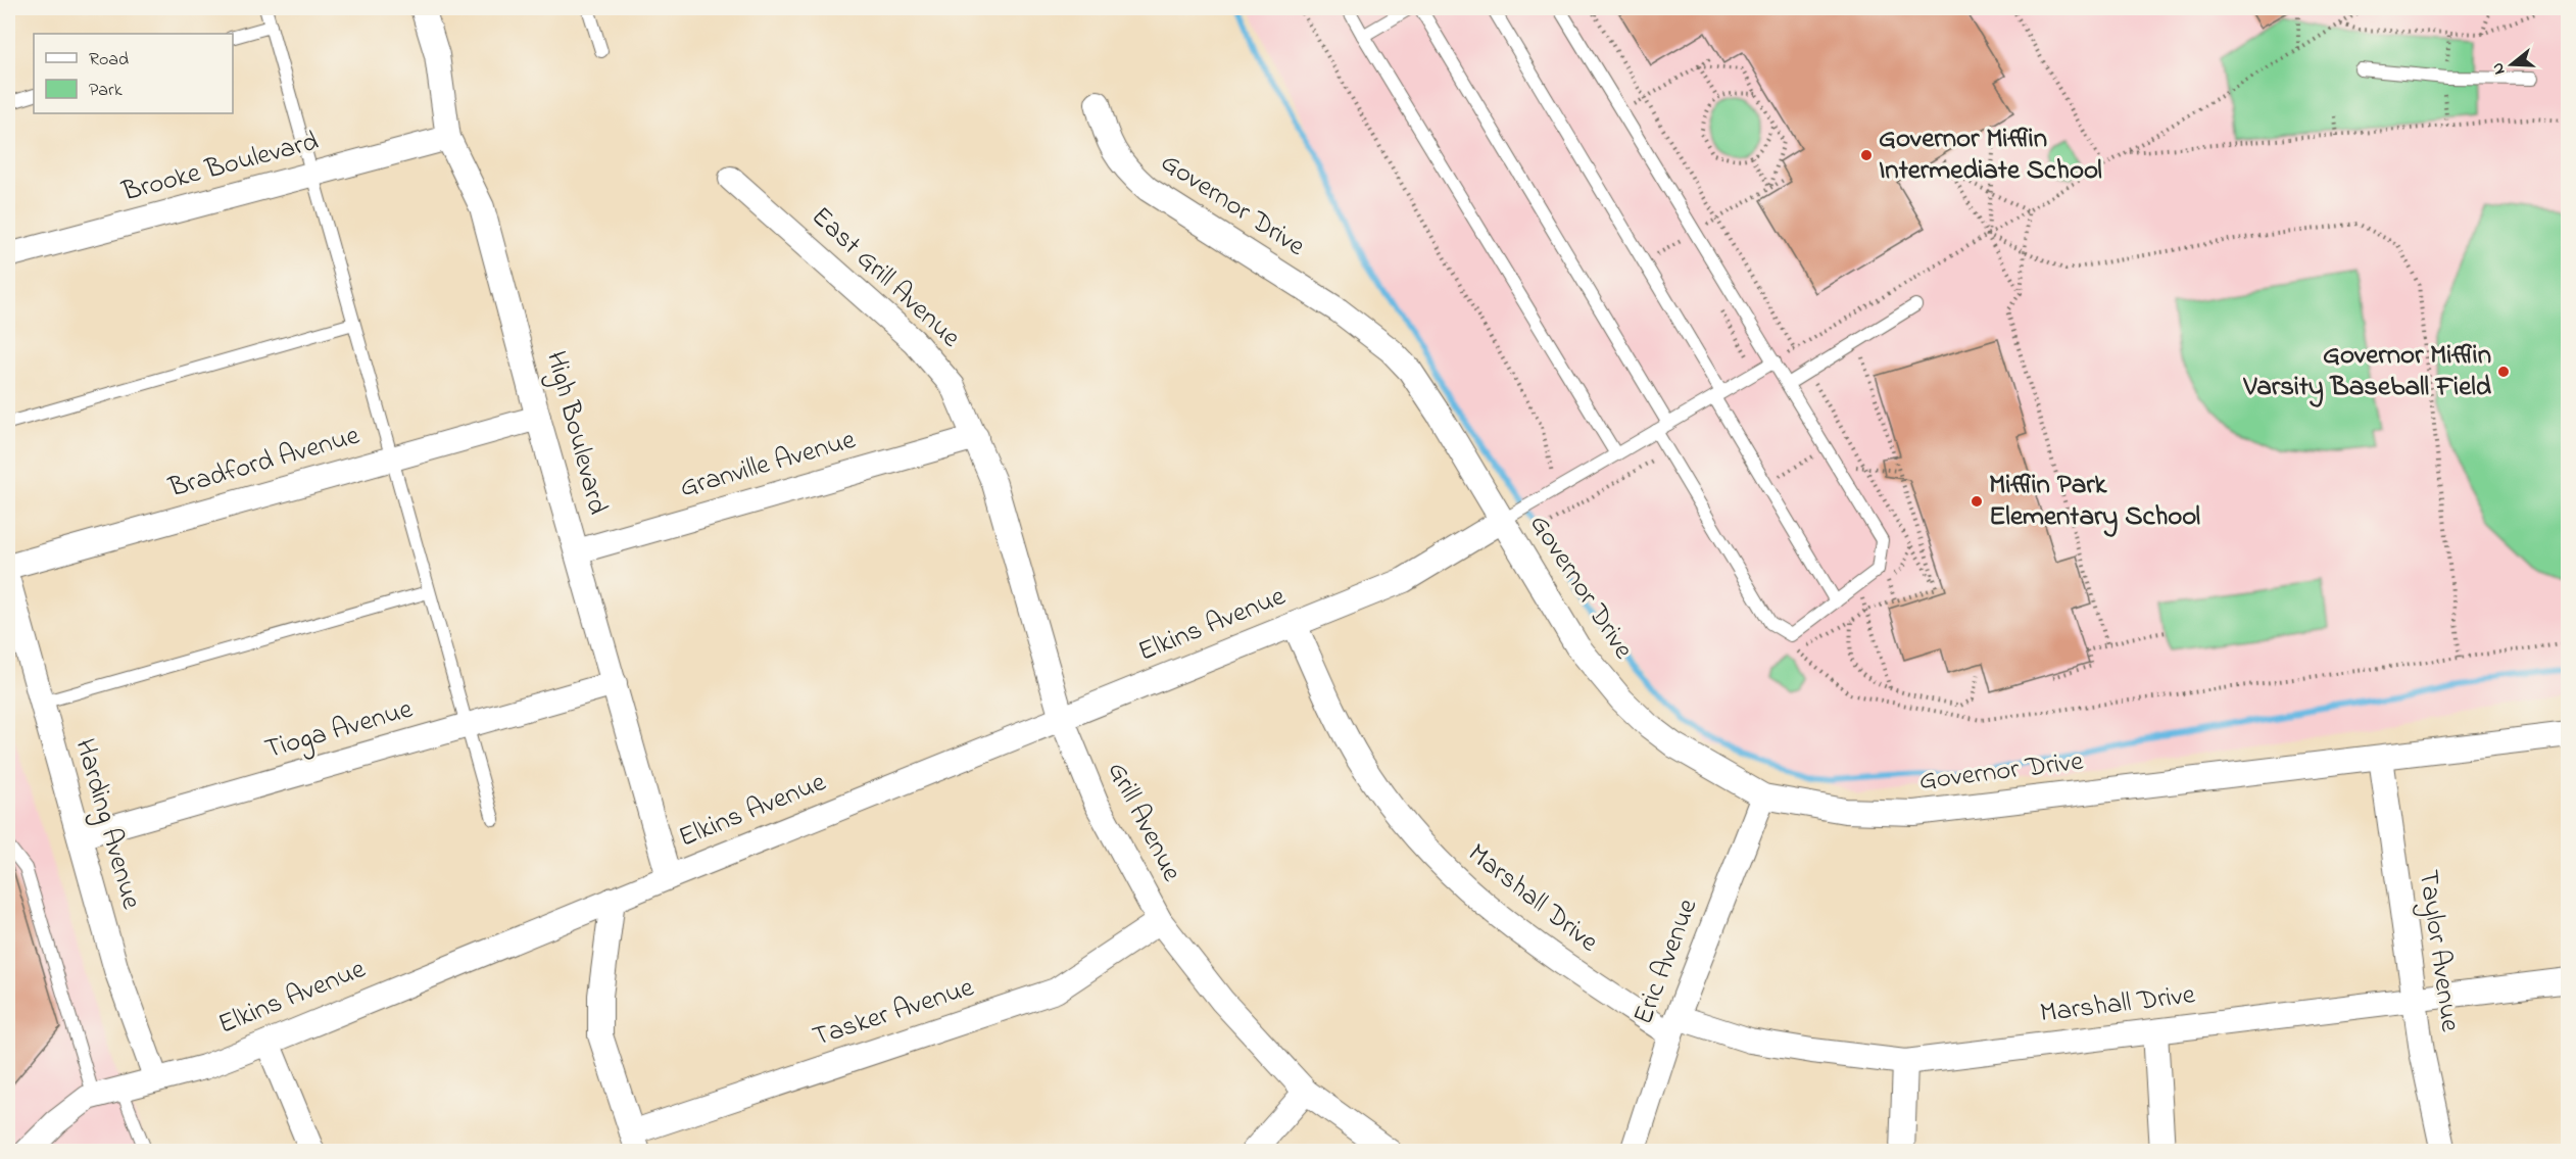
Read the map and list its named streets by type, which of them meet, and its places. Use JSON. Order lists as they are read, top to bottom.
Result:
{
  "streets": {
    "street": [
      "Brooke Boulevard",
      "Governor Drive",
      "East Grill Avenue",
      "High Boulevard",
      "Bradford Avenue",
      "Granville Avenue",
      "Elkins Avenue",
      "Tioga Avenue",
      "Grill Avenue",
      "Harding Avenue",
      "Marshall Drive",
      "Taylor Avenue",
      "Eric Avenue",
      "Tasker Avenue"
    ]
  },
  "crossings": [
    ["Brooke Boulevard", "High Boulevard"],
    ["Governor Drive", "Elkins Avenue"],
    ["Governor Drive", "Taylor Avenue"],
    ["Governor Drive", "Eric Avenue"],
    ["East Grill Avenue", "Granville Avenue"],
    ["East Grill Avenue", "Grill Avenue"],
    ["High Boulevard", "Bradford Avenue"],
    ["High Boulevard", "Granville Avenue"],
    ["High Boulevard", "Elkins Avenue"],
    ["High Boulevard", "Tioga Avenue"],
    ["Granville Avenue", "Grill Avenue"],
    ["Elkins Avenue", "Grill Avenue"],
    ["Elkins Avenue", "Harding Avenue"],
    ["Elkins Avenue", "Marshall Drive"],
    ["Tioga Avenue", "Harding Avenue"],
    ["Grill Avenue", "Tasker Avenue"],
    ["Marshall Drive", "Taylor Avenue"],
    ["Marshall Drive", "Eric Avenue"]
  ],
  "places": ["Governor Mifflin Intermediate School", "Governor Mifflin Varsity Baseball Field", "Mifflin Park Elementary School"],
  "legend": ["Road", "Park"],
  "north": "left"
}
